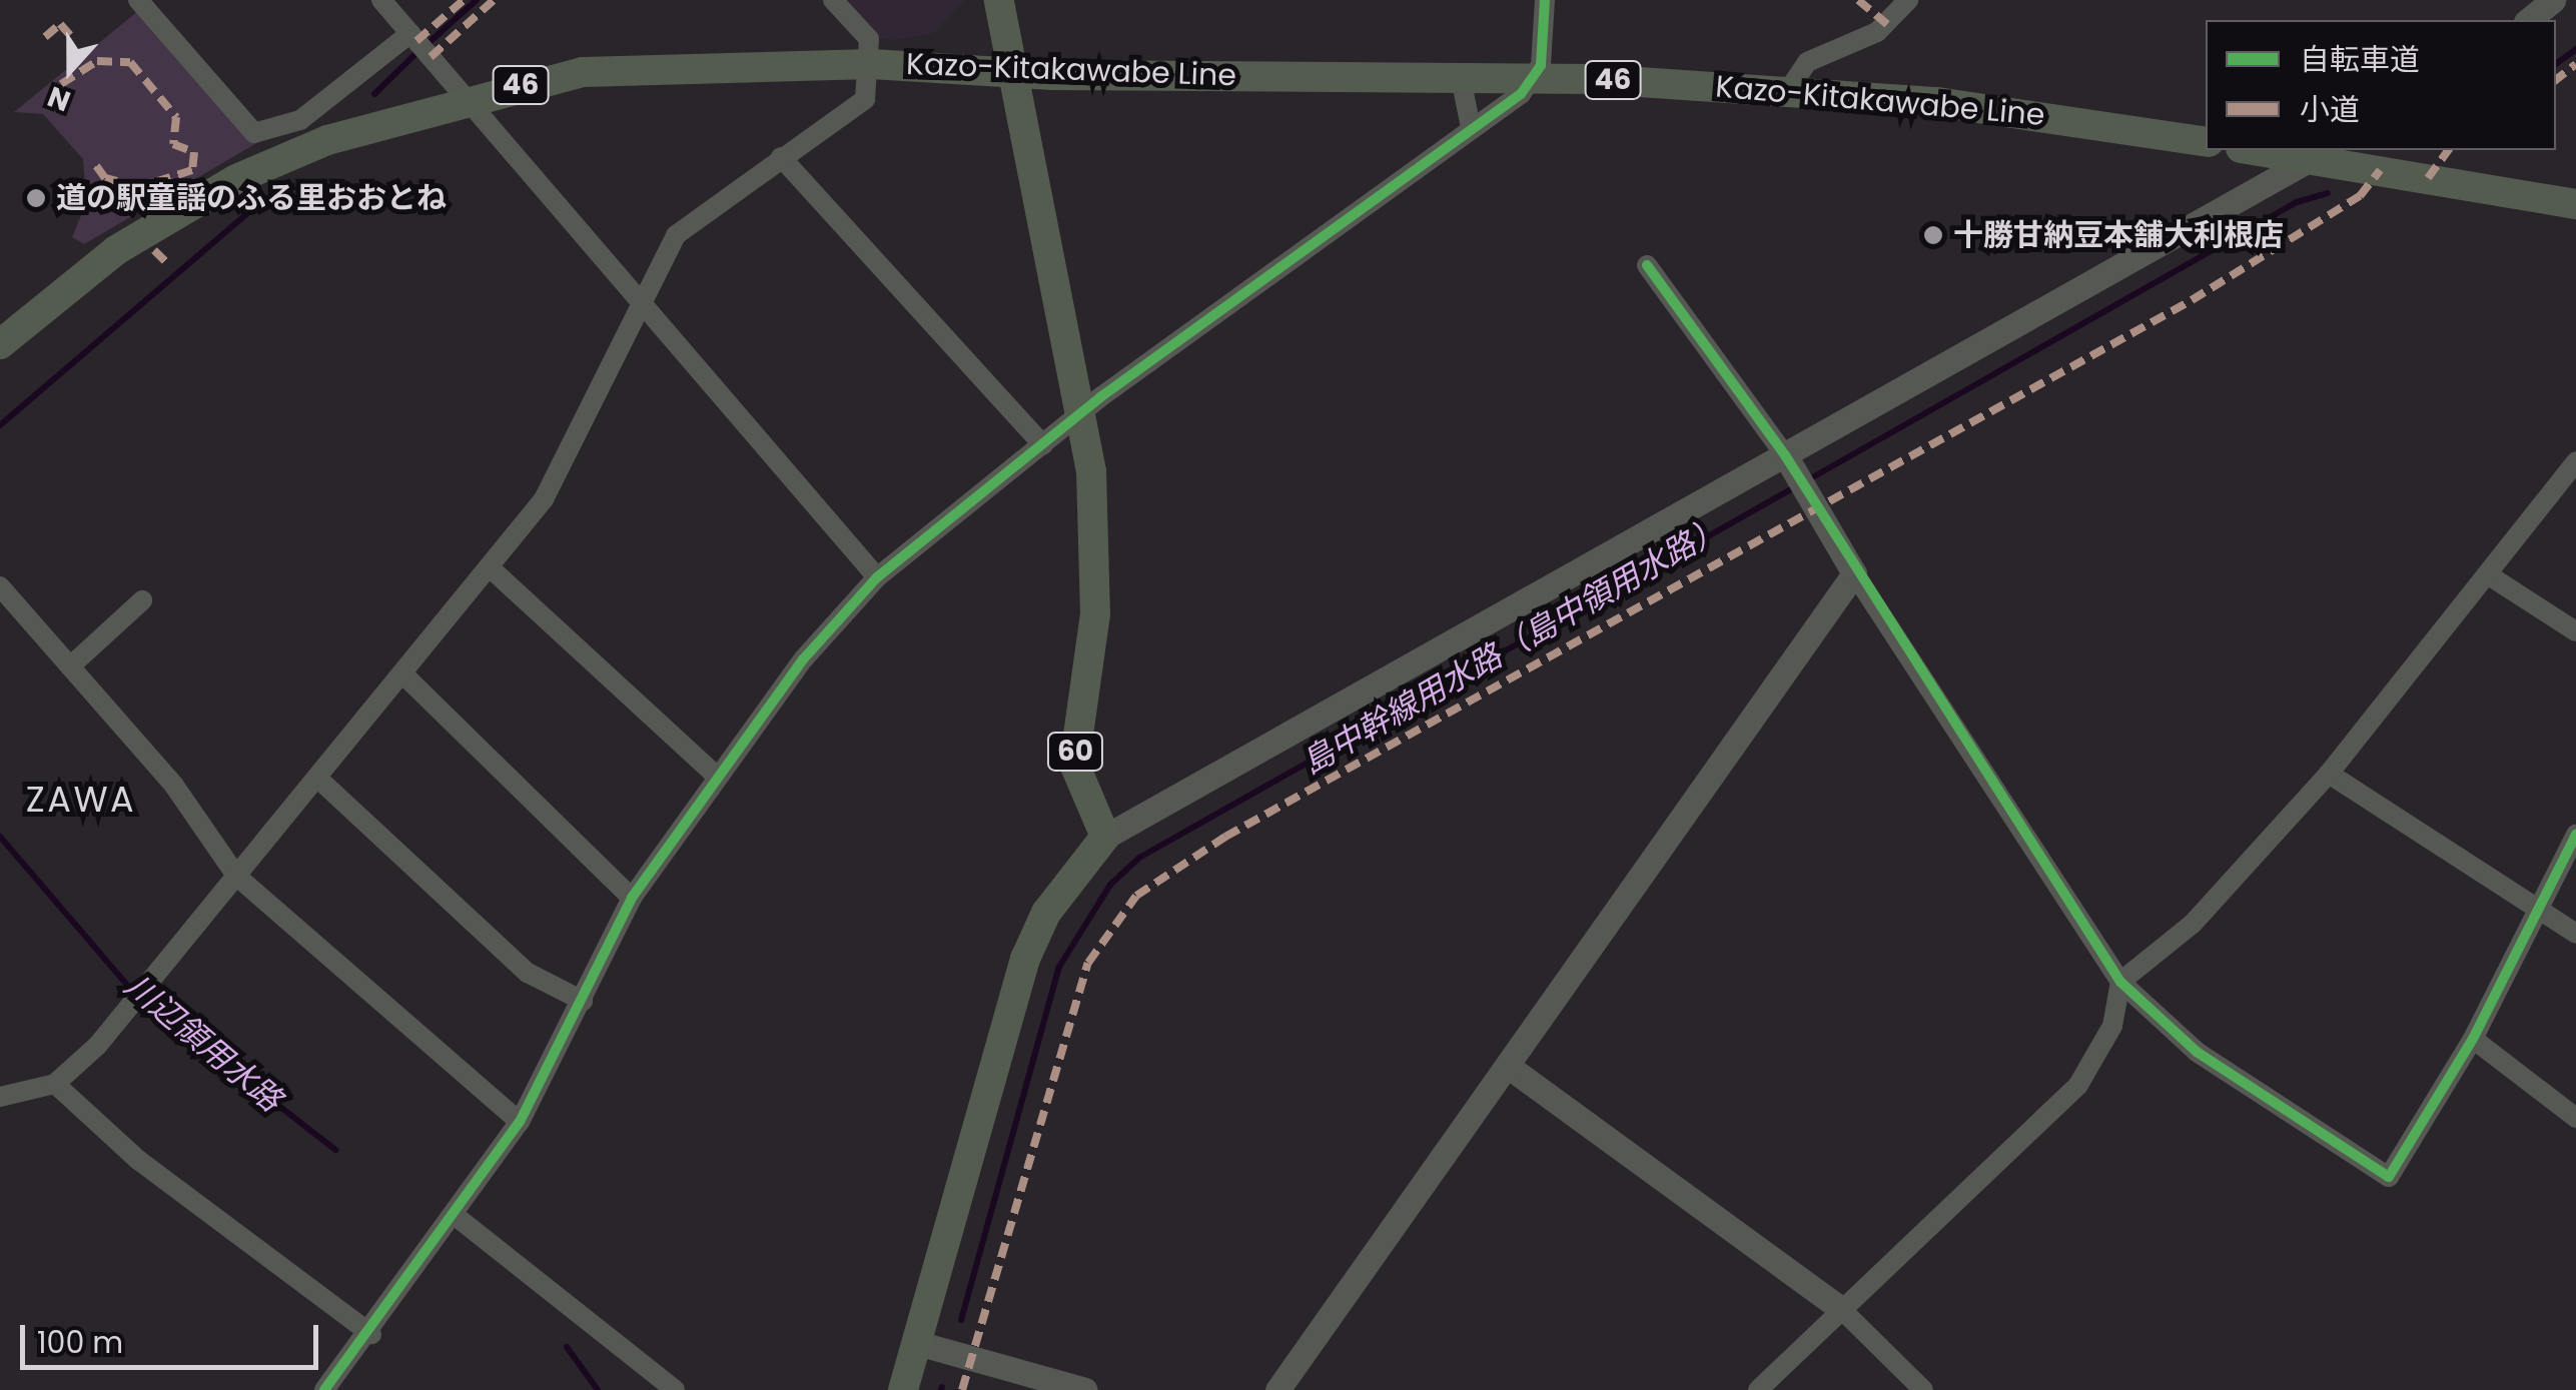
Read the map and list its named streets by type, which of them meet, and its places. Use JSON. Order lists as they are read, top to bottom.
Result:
{
  "streets": {
    "main road": ["Kazo-Kitakawabe Line", "46", "60"]
  },
  "crossings": [
    ["Kazo-Kitakawabe Line", "60"]
  ],
  "districts": ["ZAWA"],
  "water": ["島中幹線用水路（島中領用水路）", "川辺領用水路"],
  "places": ["道の駅童謡のふる里おおとね", "十勝甘納豆本舗大利根店"],
  "legend": ["自転車道", "小道"],
  "scale_bar": "100 m",
  "north": "bottom"
}
